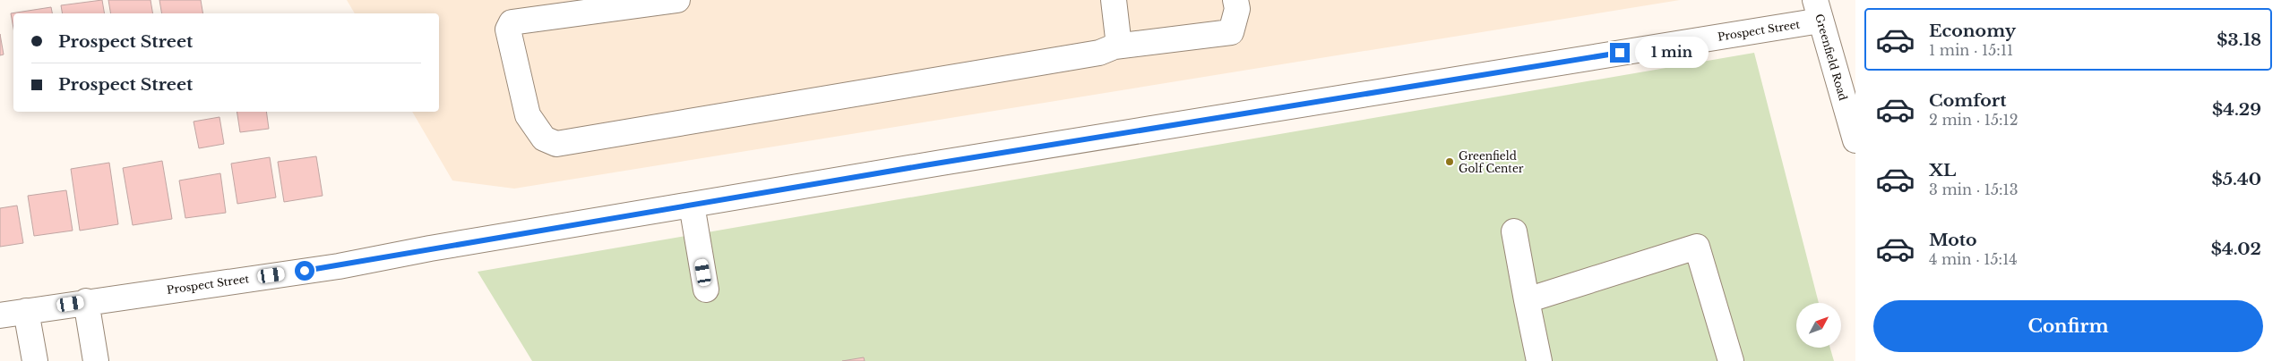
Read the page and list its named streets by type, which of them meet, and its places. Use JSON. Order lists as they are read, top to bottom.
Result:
{
  "streets": {
    "street": ["Prospect Street", "Greenfield Road"]
  },
  "crossings": [
    ["Prospect Street", "Greenfield Road"]
  ],
  "places": ["Greenfield Golf Center"],
  "north": "top right",
  "page": {
    "list": [
      {
        "name": "Economy",
        "note": "1 min · 15:11",
        "value": "$3.18"
      },
      {
        "name": "Comfort",
        "note": "2 min · 15:12",
        "value": "$4.29"
      },
      {
        "name": "XL",
        "note": "3 min · 15:13",
        "value": "$5.40"
      },
      {
        "name": "Moto",
        "note": "4 min · 15:14",
        "value": "$4.02"
      }
    ],
    "banner": ["Prospect Street", "Prospect Street"],
    "bubble": "1 min",
    "buttons": "Confirm"
  }
}
